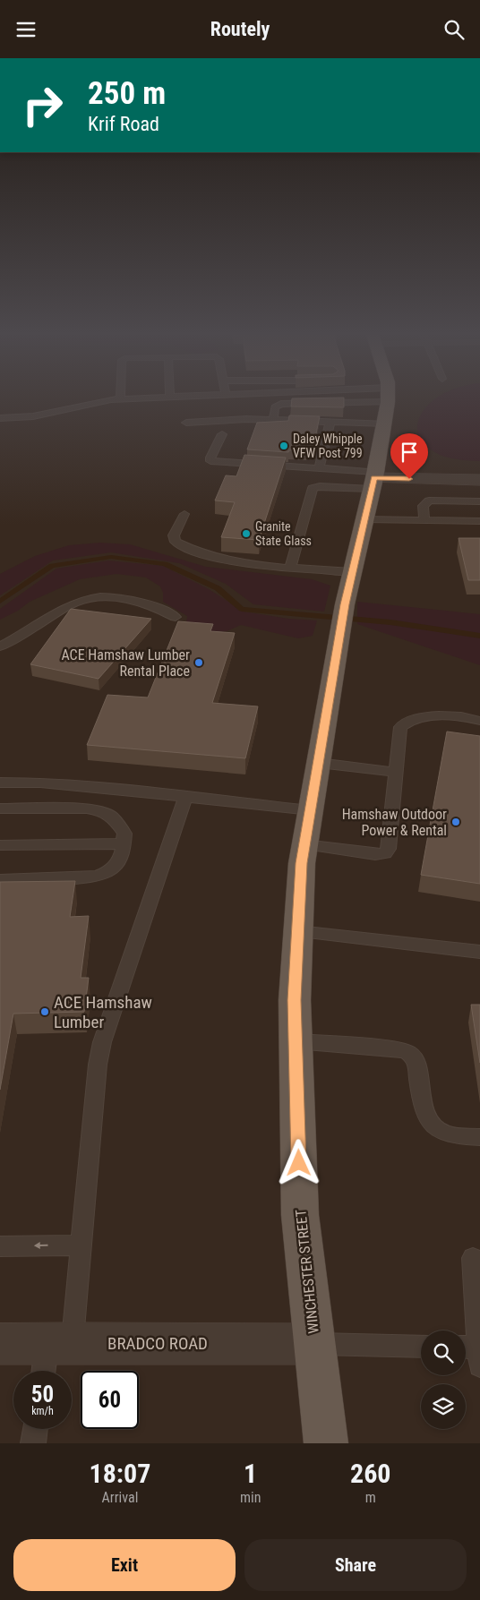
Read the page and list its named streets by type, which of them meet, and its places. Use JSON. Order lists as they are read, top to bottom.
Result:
{
  "streets": {
    "main road": ["WINCHESTER STREET"],
    "street": ["BRADCO ROAD"]
  },
  "crossings": [
    ["WINCHESTER STREET", "BRADCO ROAD"]
  ],
  "places": [
    "Daley Whipple VFW Post 799",
    "Granite State Glass",
    "ACE Hamshaw Lumber Rental Place",
    "Hamshaw Outdoor Power & Rental",
    "ACE Hamshaw Lumber"
  ],
  "page": {
    "header": "Routely",
    "turn": ["250 m", "Krif Road"],
    "speed": "50 km/h",
    "limit": "60",
    "eta": [
      "18:07",
      "Arrival",
      "1",
      "min",
      "260",
      "m"
    ],
    "buttons": ["Exit", "Share"]
  }
}
